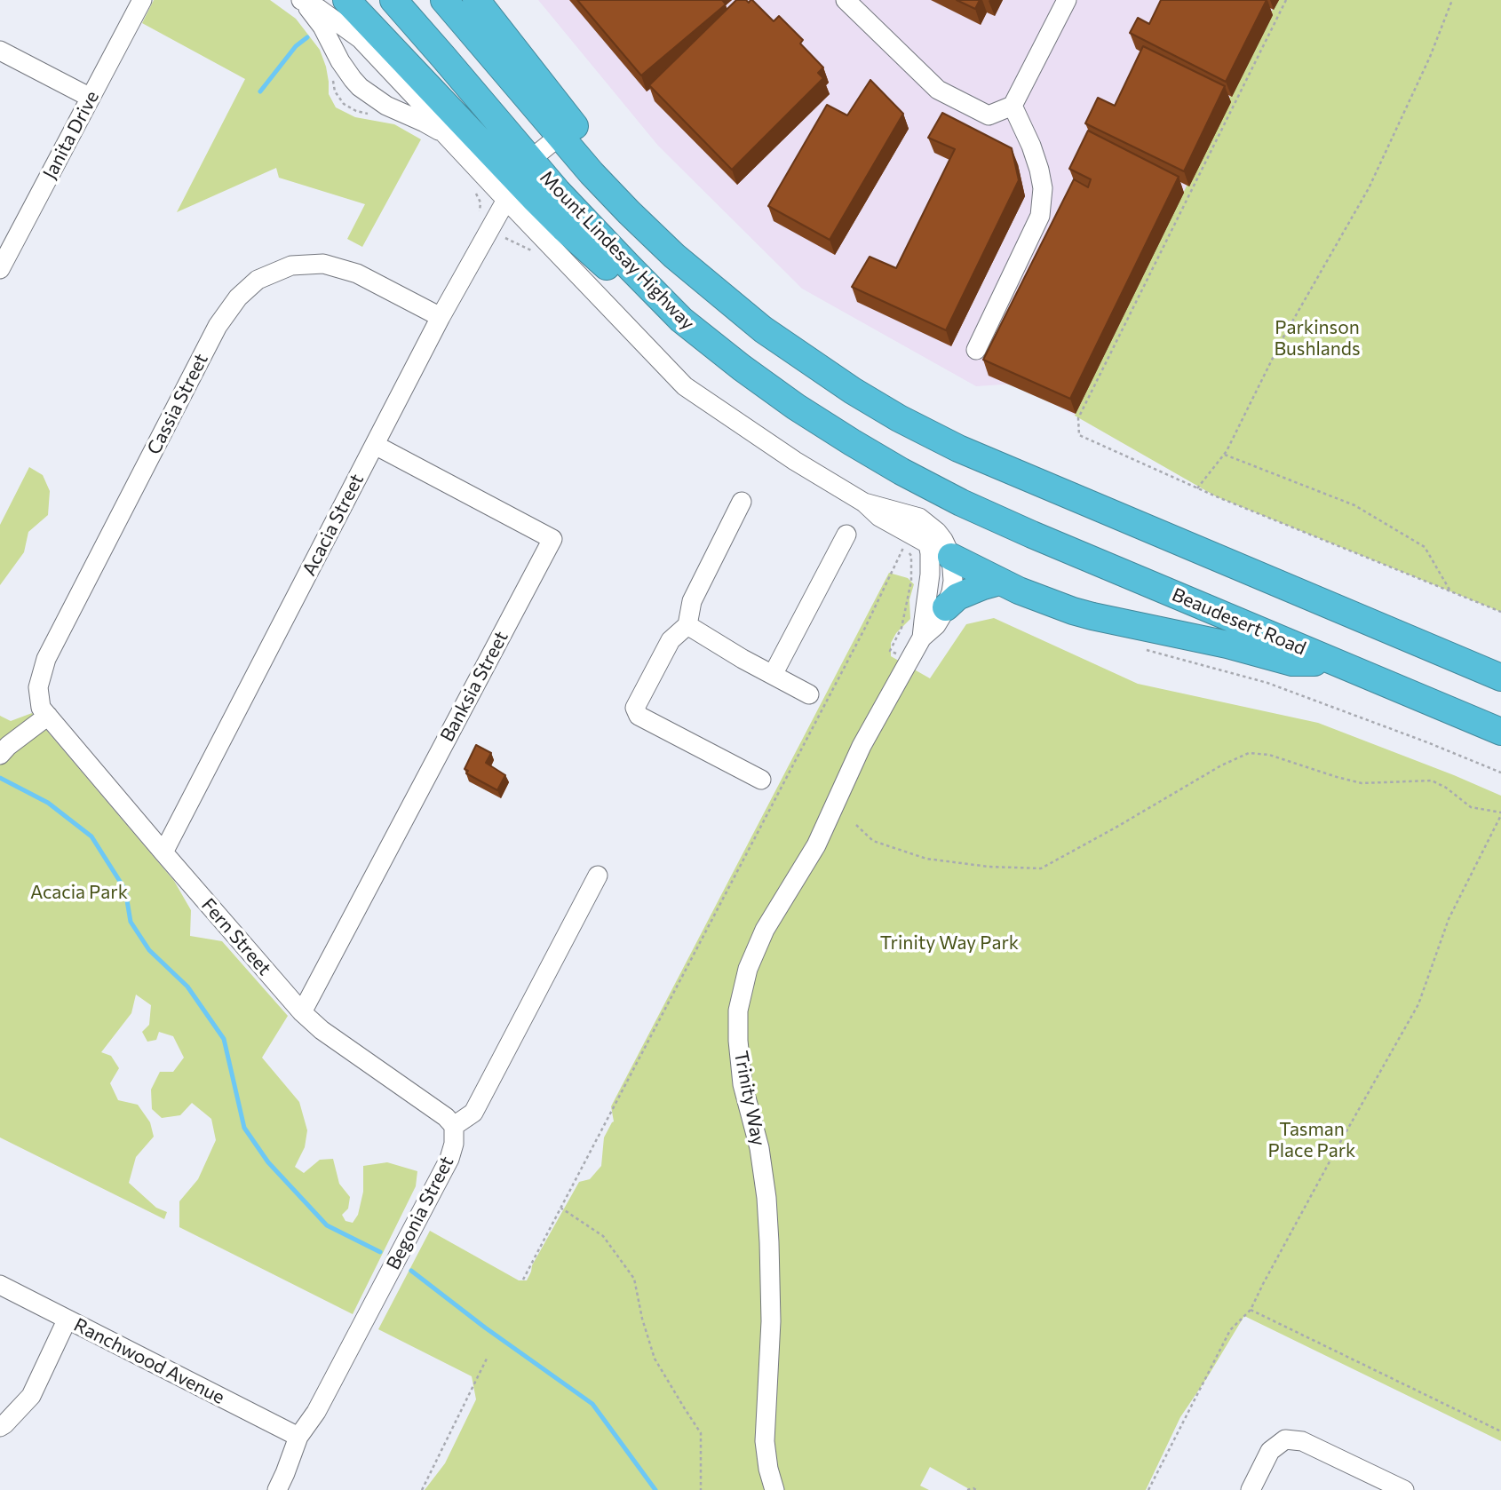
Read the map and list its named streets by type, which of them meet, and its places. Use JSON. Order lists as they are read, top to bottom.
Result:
{
  "streets": {
    "highway": ["Mount Lindesay Highway", "Beaudesert Road"],
    "street": [
      "Janita Drive",
      "Cassia Street",
      "Acacia Street",
      "Banksia Street",
      "Fern Street",
      "Trinity Way",
      "Begonia Street",
      "Ranchwood Avenue"
    ]
  },
  "crossings": [
    ["Mount Lindesay Highway", "Beaudesert Road"],
    ["Cassia Street", "Acacia Street"],
    ["Cassia Street", "Fern Street"],
    ["Acacia Street", "Banksia Street"],
    ["Acacia Street", "Fern Street"],
    ["Banksia Street", "Fern Street"],
    ["Fern Street", "Begonia Street"],
    ["Begonia Street", "Ranchwood Avenue"]
  ],
  "parks": [
    "Parkinson Bushlands",
    "Acacia Park",
    "Trinity Way Park",
    "Tasman Place Park"
  ]
}
